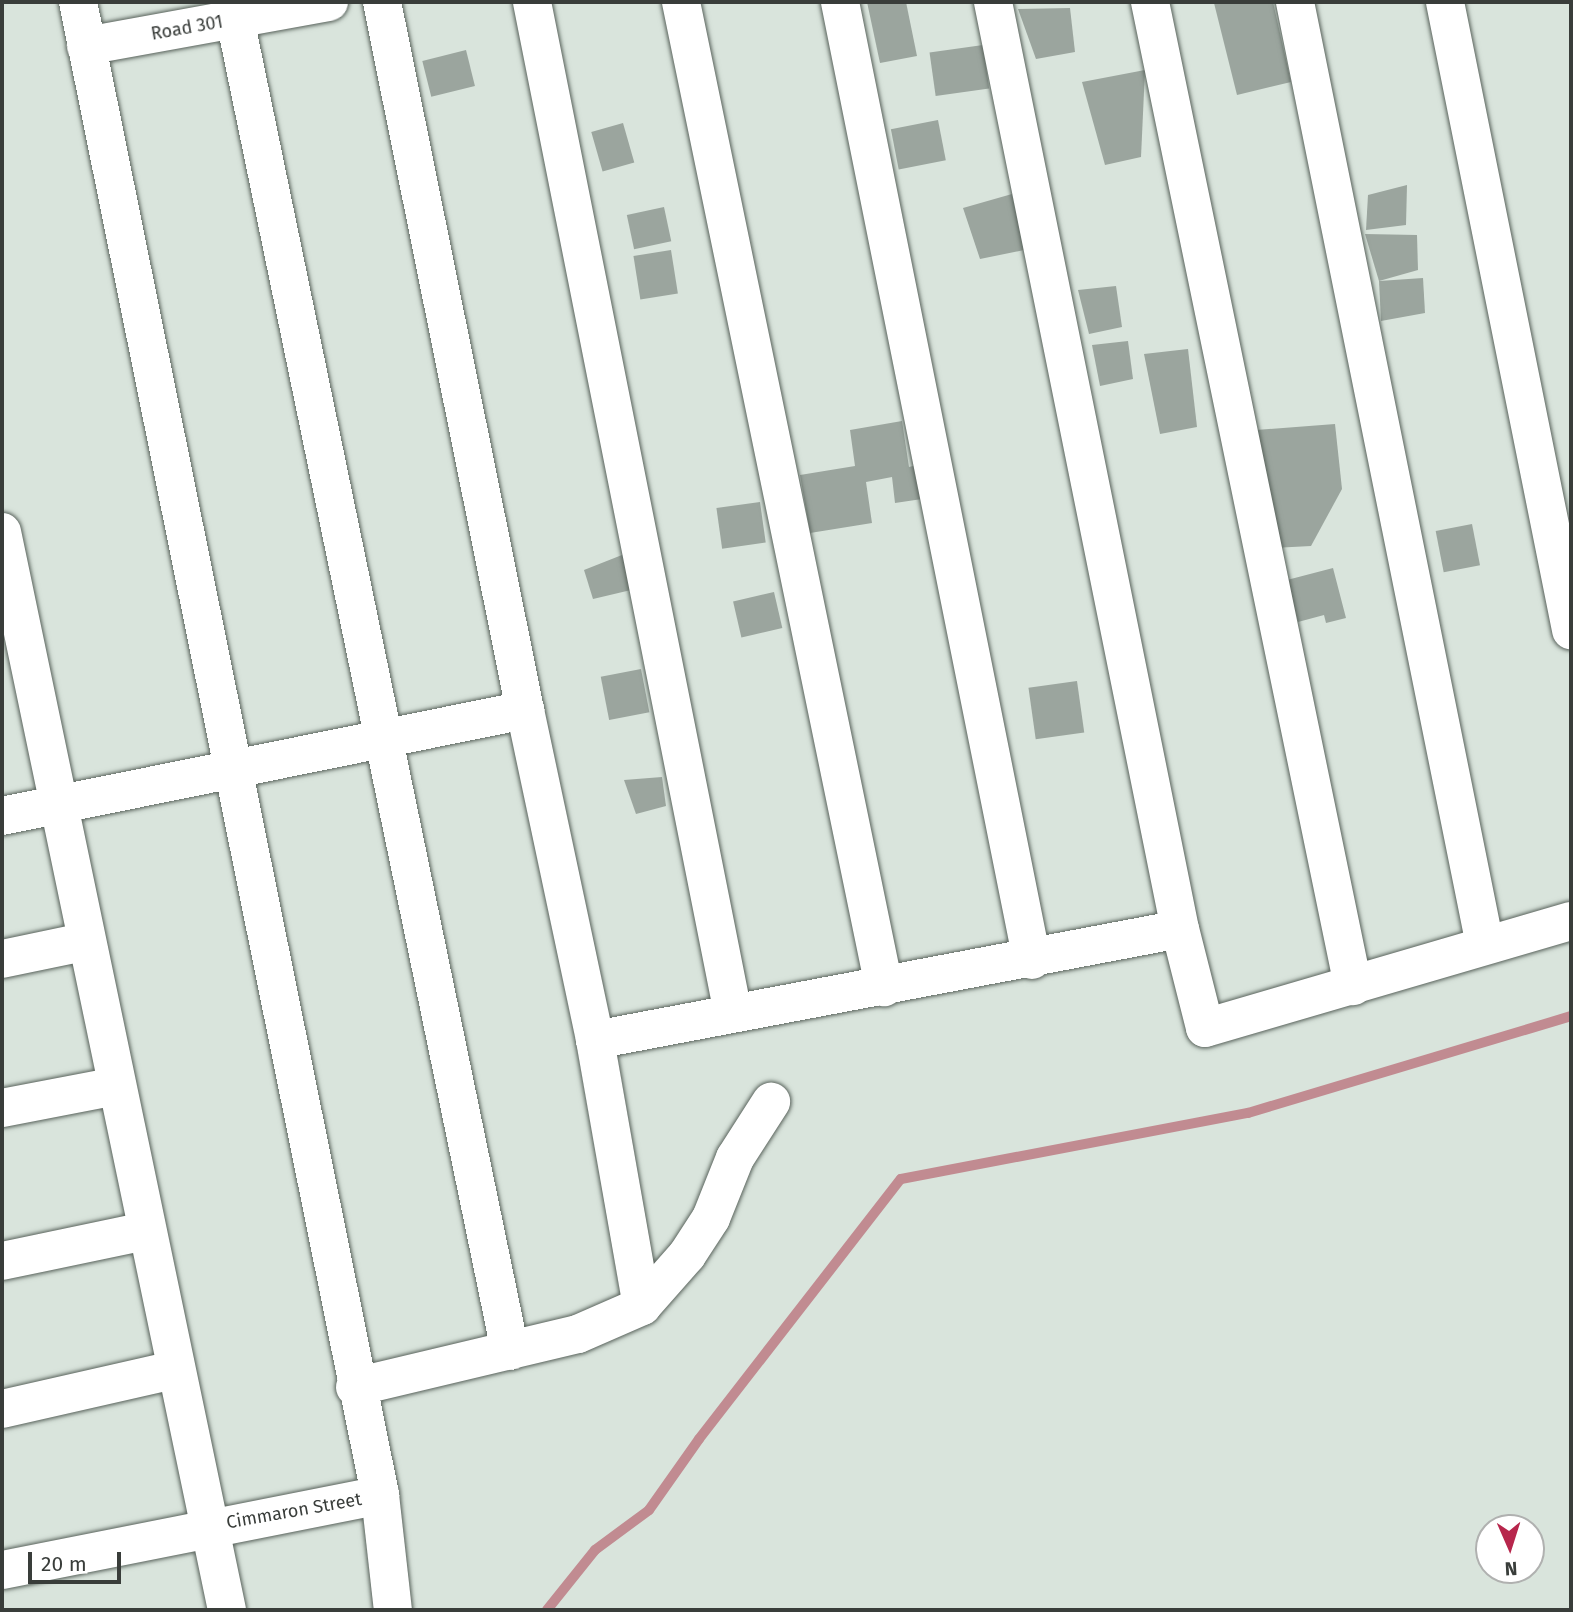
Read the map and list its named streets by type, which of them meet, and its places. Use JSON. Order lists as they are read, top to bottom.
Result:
{
  "streets": {
    "street": ["Road 301", "Cimmaron Street"]
  },
  "scale_bar": "20 m",
  "north": "bottom"
}
